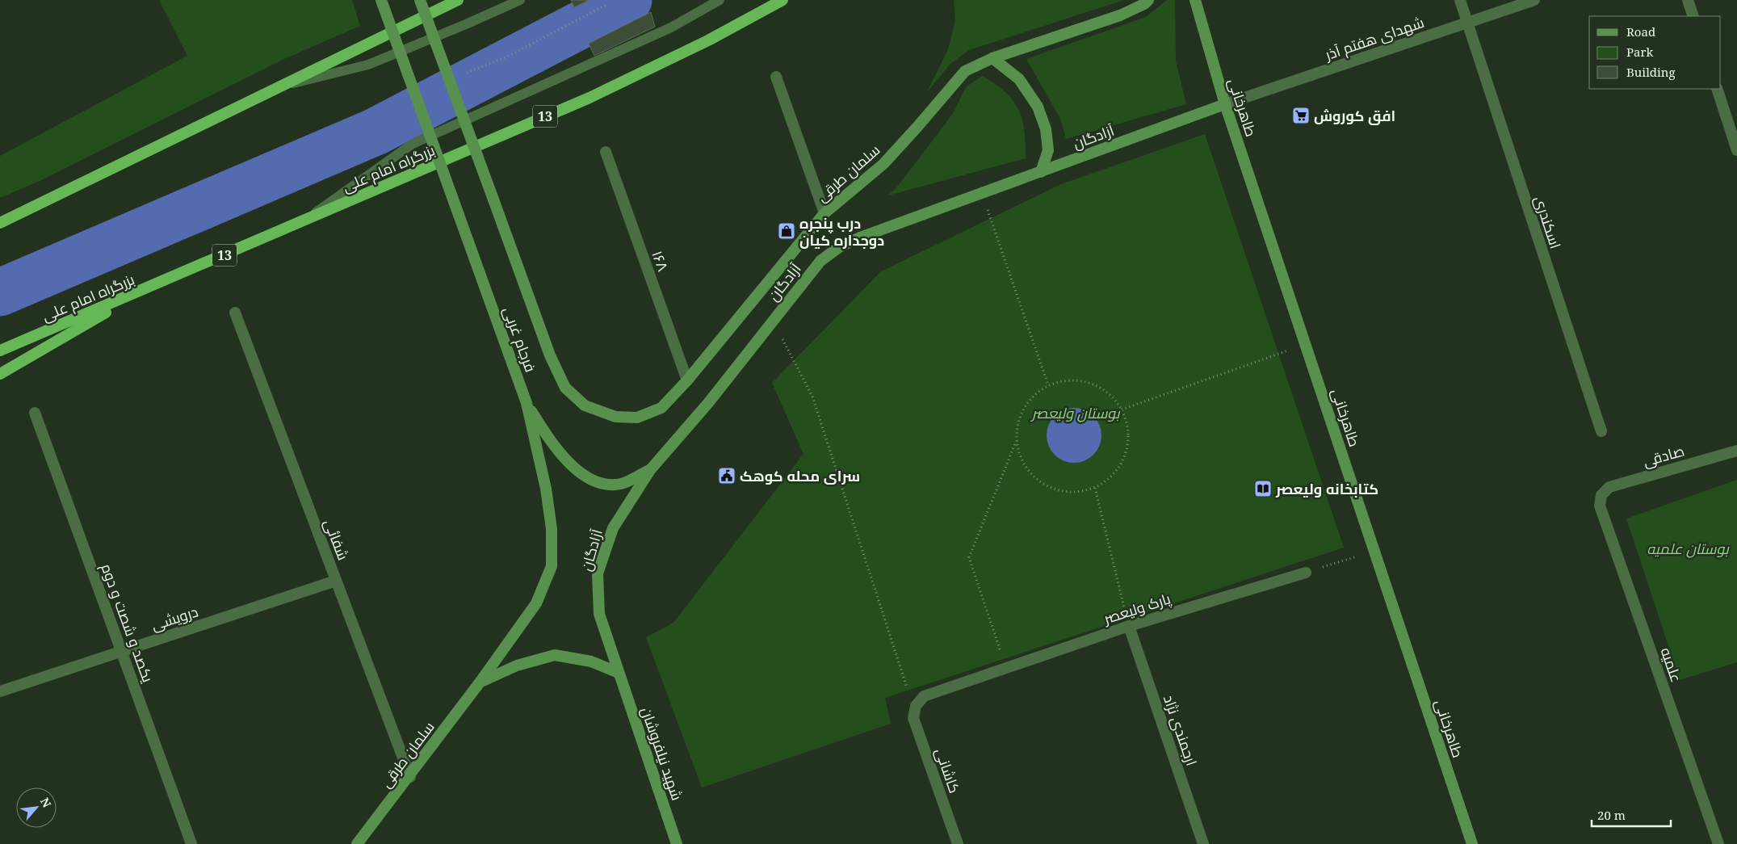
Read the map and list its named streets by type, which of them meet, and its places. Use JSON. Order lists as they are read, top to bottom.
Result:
{
  "streets": {
    "highway": ["13", "بزرگراه امام علی"],
    "main road": [
      "طاهرخانی",
      "آزادگان",
      "سلمان طرقی",
      "فرجام غربی",
      "شهید نیلفروشان"
    ],
    "street": [
      "شهدای هفتم آذر",
      "اسکندری",
      "۱۶۸",
      "صادقی",
      "شفائی",
      "پارک ولیعصر",
      "درویشی",
      "یکصد و شصت و دوم",
      "علمیه",
      "ارجمندی نژاد",
      "کاشانی"
    ]
  },
  "crossings": [
    ["شهدای هفتم آذر", "طاهرخانی"],
    ["شهدای هفتم آذر", "آزادگان"],
    ["شهدای هفتم آذر", "اسکندری"],
    ["طاهرخانی", "آزادگان"],
    ["آزادگان", "شهید نیلفروشان"],
    ["سلمان طرقی", "۱۶۸"],
    ["سلمان طرقی", "فرجام غربی"],
    ["سلمان طرقی", "شفائی"],
    ["صادقی", "علمیه"],
    ["شفائی", "درویشی"],
    ["پارک ولیعصر", "ارجمندی نژاد"],
    ["پارک ولیعصر", "کاشانی"],
    ["درویشی", "یکصد و شصت و دوم"]
  ],
  "parks": ["بوستان ولیعصر", "بوستان علمیه"],
  "places": {
    "supermarket": ["افق کوروش"],
    "shop": ["درب پنجره دوجداره کیان"],
    "public building": ["سرای محله کوهک"],
    "library": ["کتابخانه ولیعصر"]
  },
  "legend": ["Road", "Park", "Building"],
  "scale_bar": "20 m",
  "north": "top right"
}
